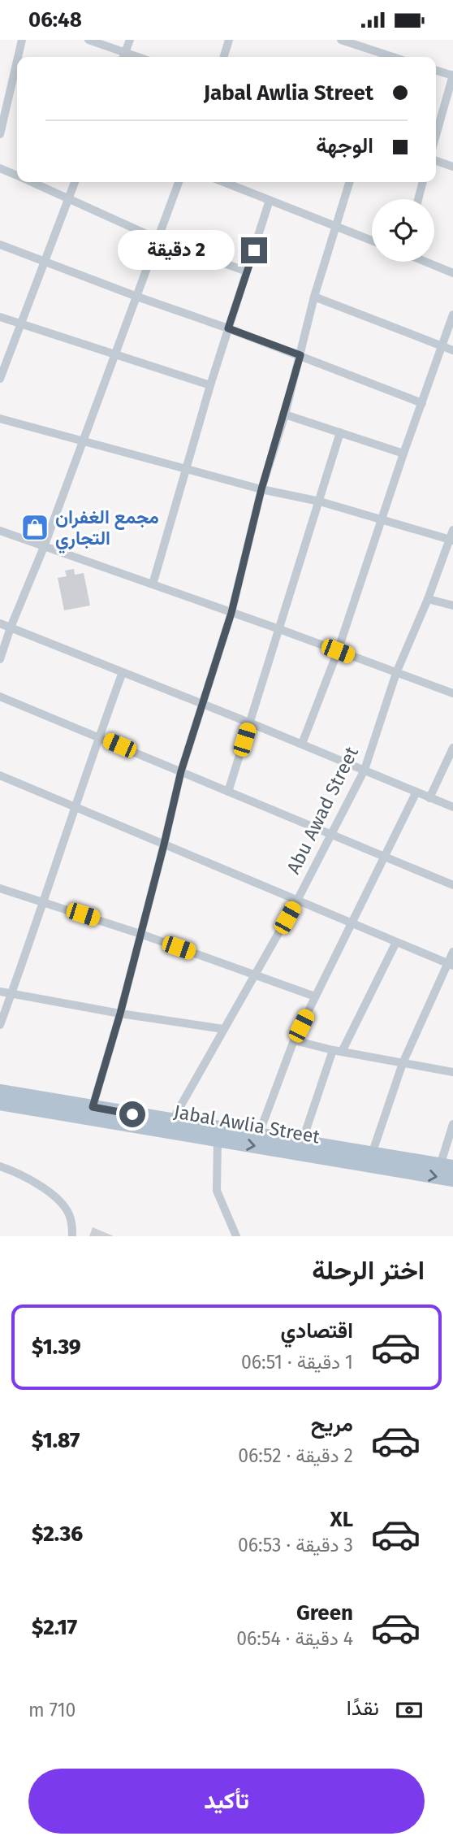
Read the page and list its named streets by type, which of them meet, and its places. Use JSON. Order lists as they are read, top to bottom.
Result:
{
  "streets": {
    "main road": ["Jabal Awlia Street"],
    "street": ["Abu Awad Street"]
  },
  "crossings": [
    ["Abu Awad Street", "Jabal Awlia Street"]
  ],
  "places": {
    "shop": ["مجمع الغفران التجاري"]
  },
  "page": {
    "status": "06:48",
    "banner": ["Jabal Awlia Street", "الوجهة"],
    "bubble": "2 دقيقة",
    "heading": "اختر الرحلة",
    "list": [
      {
        "name": "اقتصادي",
        "note": "1 دقيقة · 06:51",
        "value": "$1.39"
      },
      {
        "name": "مريح",
        "note": "2 دقيقة · 06:52",
        "value": "$1.87"
      },
      {
        "name": "XL",
        "note": "3 دقيقة · 06:53",
        "value": "$2.36"
      },
      {
        "name": "Green",
        "note": "4 دقيقة · 06:54",
        "value": "$2.17"
      }
    ],
    "pay": ["نقدًا", "710 m"],
    "buttons": "تأكيد"
  }
}
